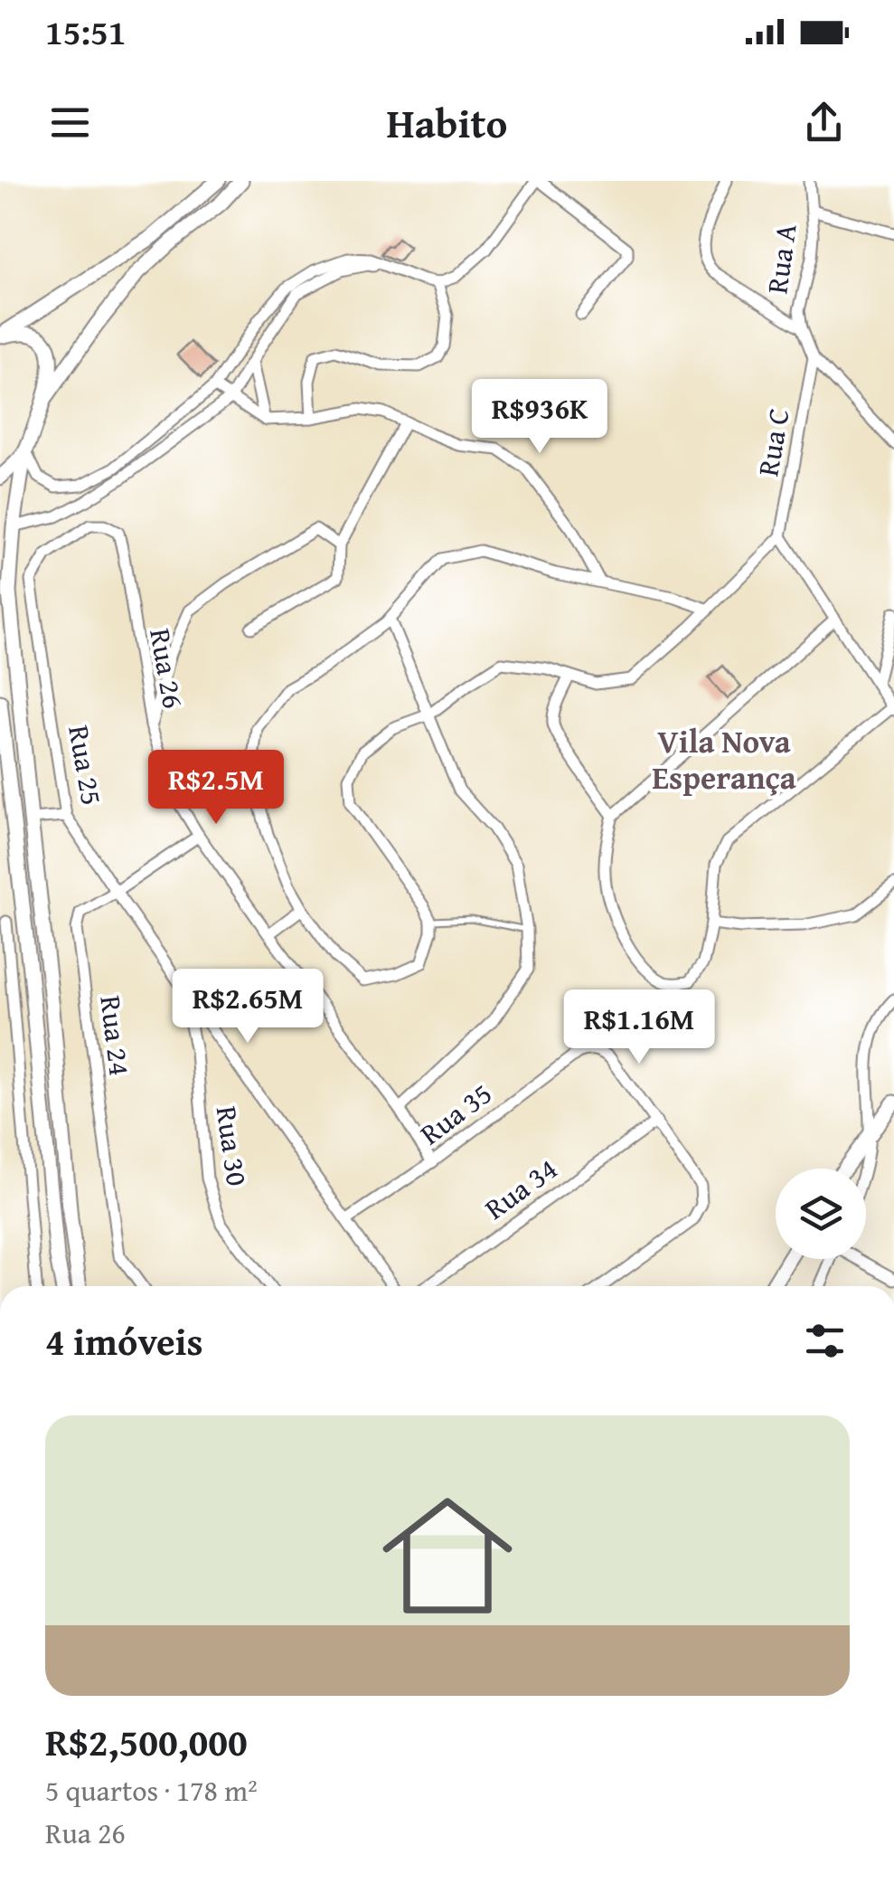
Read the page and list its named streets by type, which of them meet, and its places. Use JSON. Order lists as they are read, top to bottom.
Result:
{
  "streets": {
    "street": [
      "Rua A",
      "Rua C",
      "Rua 26",
      "Rua 25",
      "Rua 24",
      "Rua 35",
      "Rua 30",
      "Rua 34"
    ]
  },
  "crossings": [
    ["Rua A", "Rua C"],
    ["Rua 26", "Rua 25"],
    ["Rua 26", "Rua 24"],
    ["Rua 26", "Rua 35"],
    ["Rua 25", "Rua 24"],
    ["Rua 25", "Rua 35"],
    ["Rua 25", "Rua 30"],
    ["Rua 35", "Rua 34"]
  ],
  "districts": ["Vila Nova Esperança"],
  "page": {
    "status": "15:51",
    "header": "Habito",
    "price": [
      "R$936K",
      "R$2.5M",
      "R$2.65M",
      "R$1.16M"
    ],
    "heading": "4 imóveis",
    "list": [
      {
        "name": "R$2,500,000",
        "note": "5 quartos · 178 m² · Rua 26"
      }
    ]
  }
}
